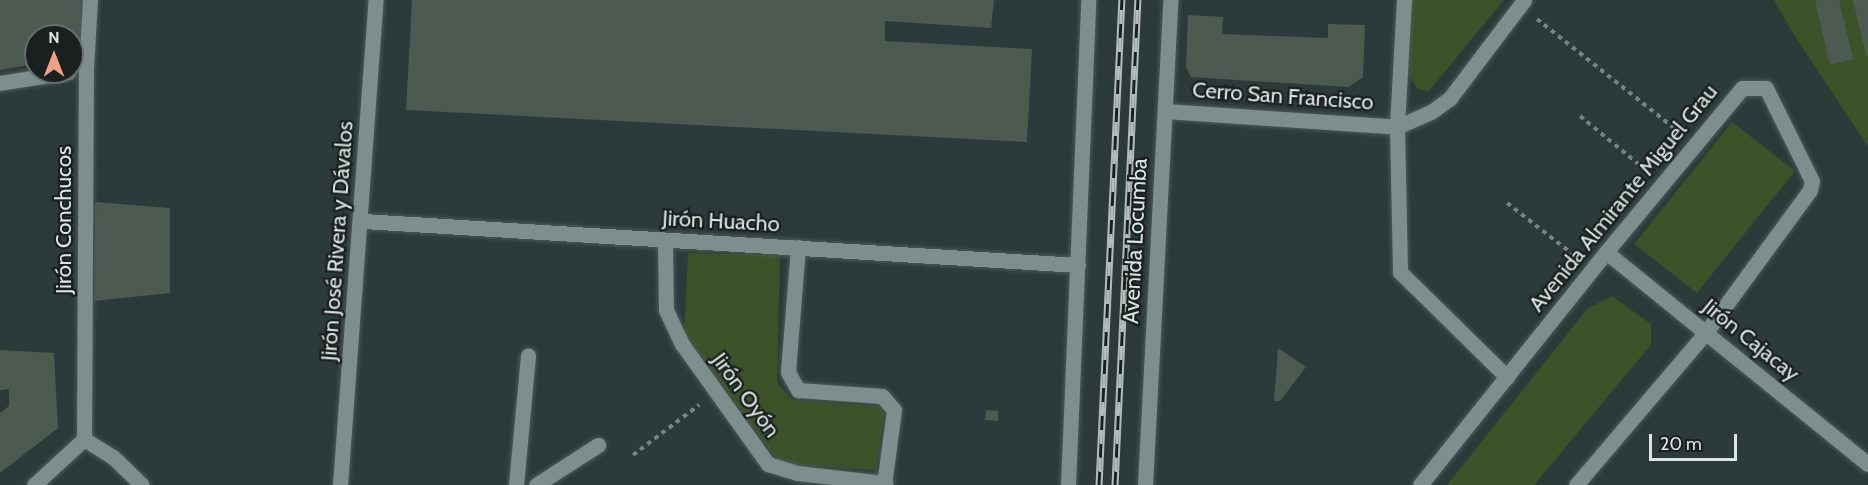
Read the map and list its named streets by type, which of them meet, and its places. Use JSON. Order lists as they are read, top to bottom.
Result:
{
  "streets": {
    "street": [
      "Cerro San Francisco",
      "Avenida Almirante Miguel Grau",
      "Jirón Conchucos",
      "Jirón Huacho",
      "Jirón José Rivera y Dávalos",
      "Avenida Locumba",
      "Jirón Cajacay",
      "Jirón Oyón"
    ]
  },
  "crossings": [
    ["Cerro San Francisco", "Avenida Almirante Miguel Grau"],
    ["Cerro San Francisco", "Avenida Locumba"],
    ["Avenida Almirante Miguel Grau", "Jirón Cajacay"],
    ["Jirón Huacho", "Jirón José Rivera y Dávalos"],
    ["Jirón Huacho", "Jirón Oyón"]
  ],
  "scale_bar": "20 m",
  "north": "top"
}
